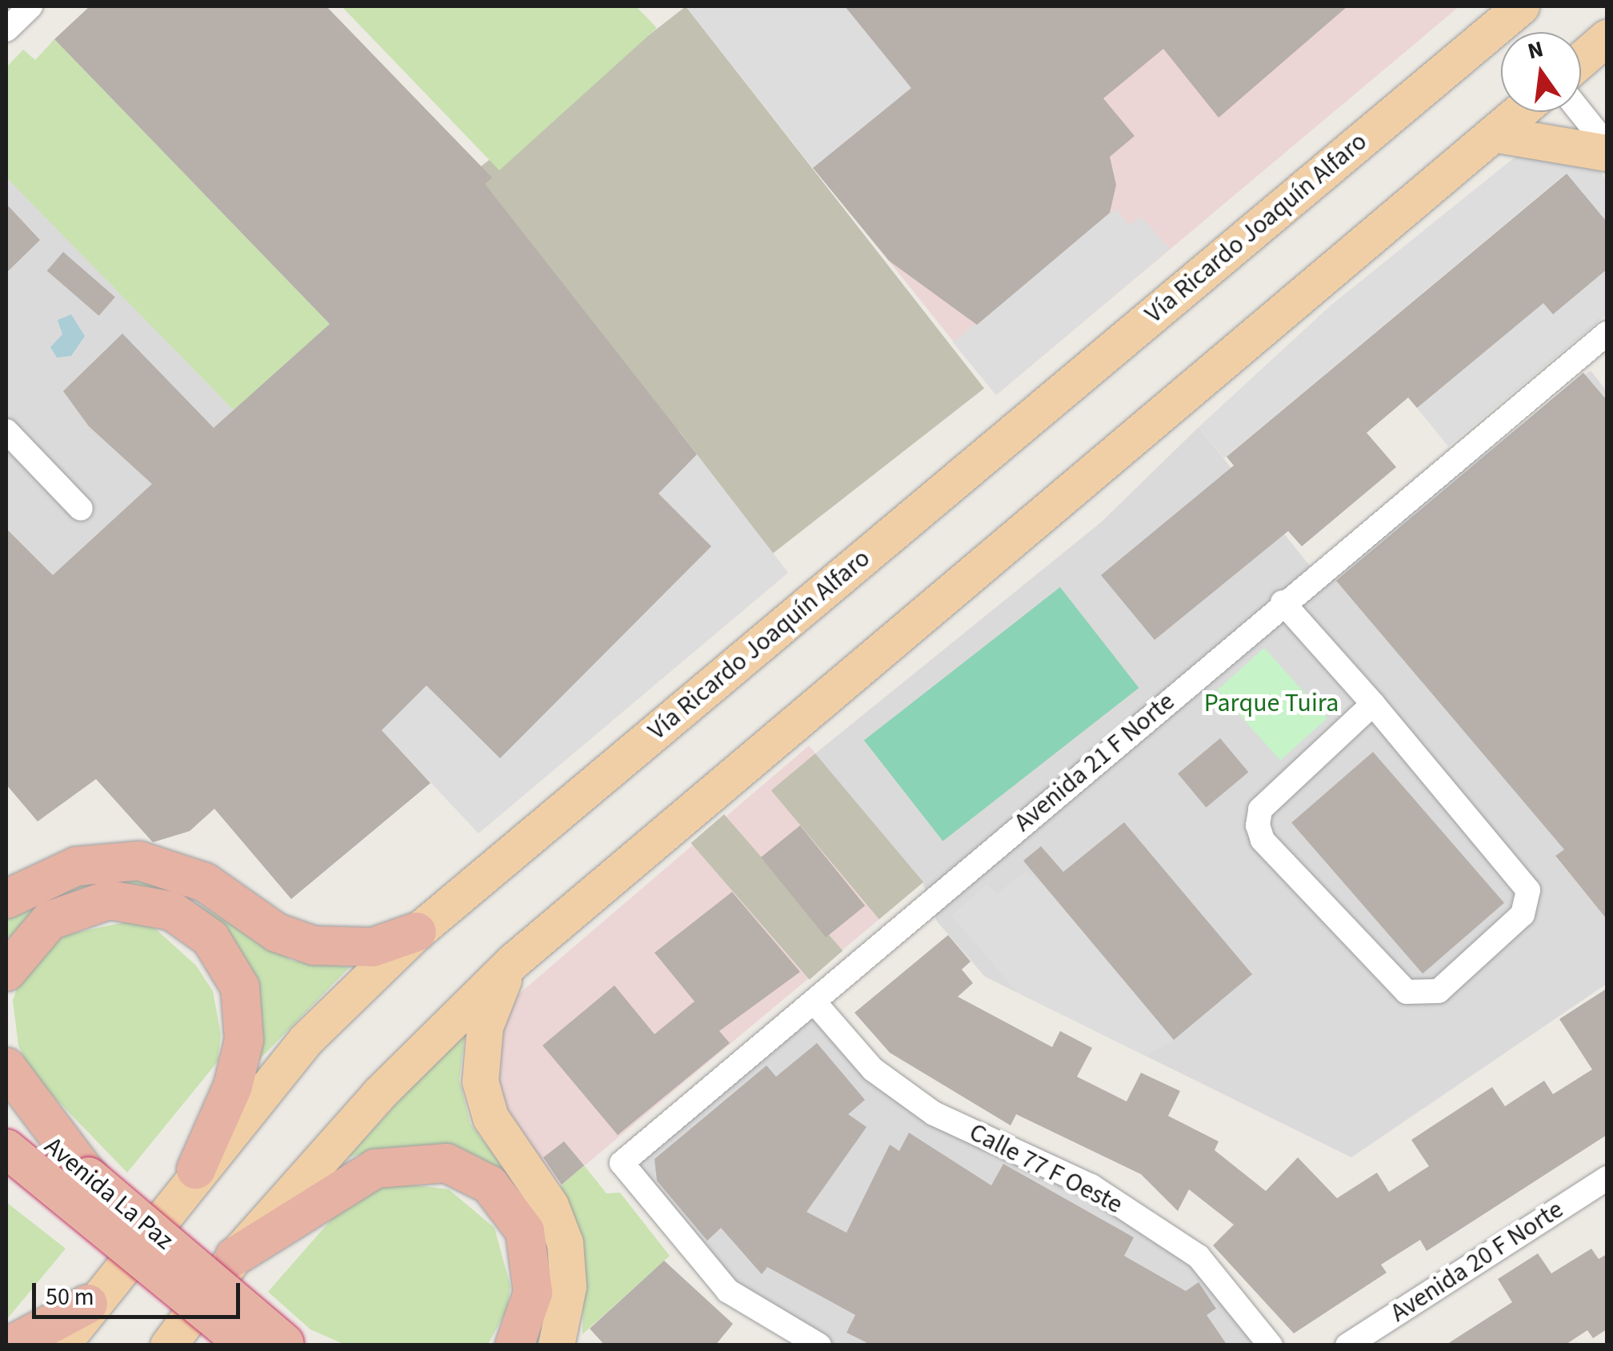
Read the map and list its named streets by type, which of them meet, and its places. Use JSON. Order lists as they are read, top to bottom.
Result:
{
  "streets": {
    "highway": ["Avenida La Paz"],
    "main road": ["Vía Ricardo Joaquín Alfaro"],
    "street": ["Avenida 21 F Norte", "Calle 77 F Oeste", "Avenida 20 F Norte"]
  },
  "crossings": [
    ["Avenida 21 F Norte", "Calle 77 F Oeste"]
  ],
  "parks": ["Parque Tuira"],
  "scale_bar": "50 m",
  "north": "top"
}
